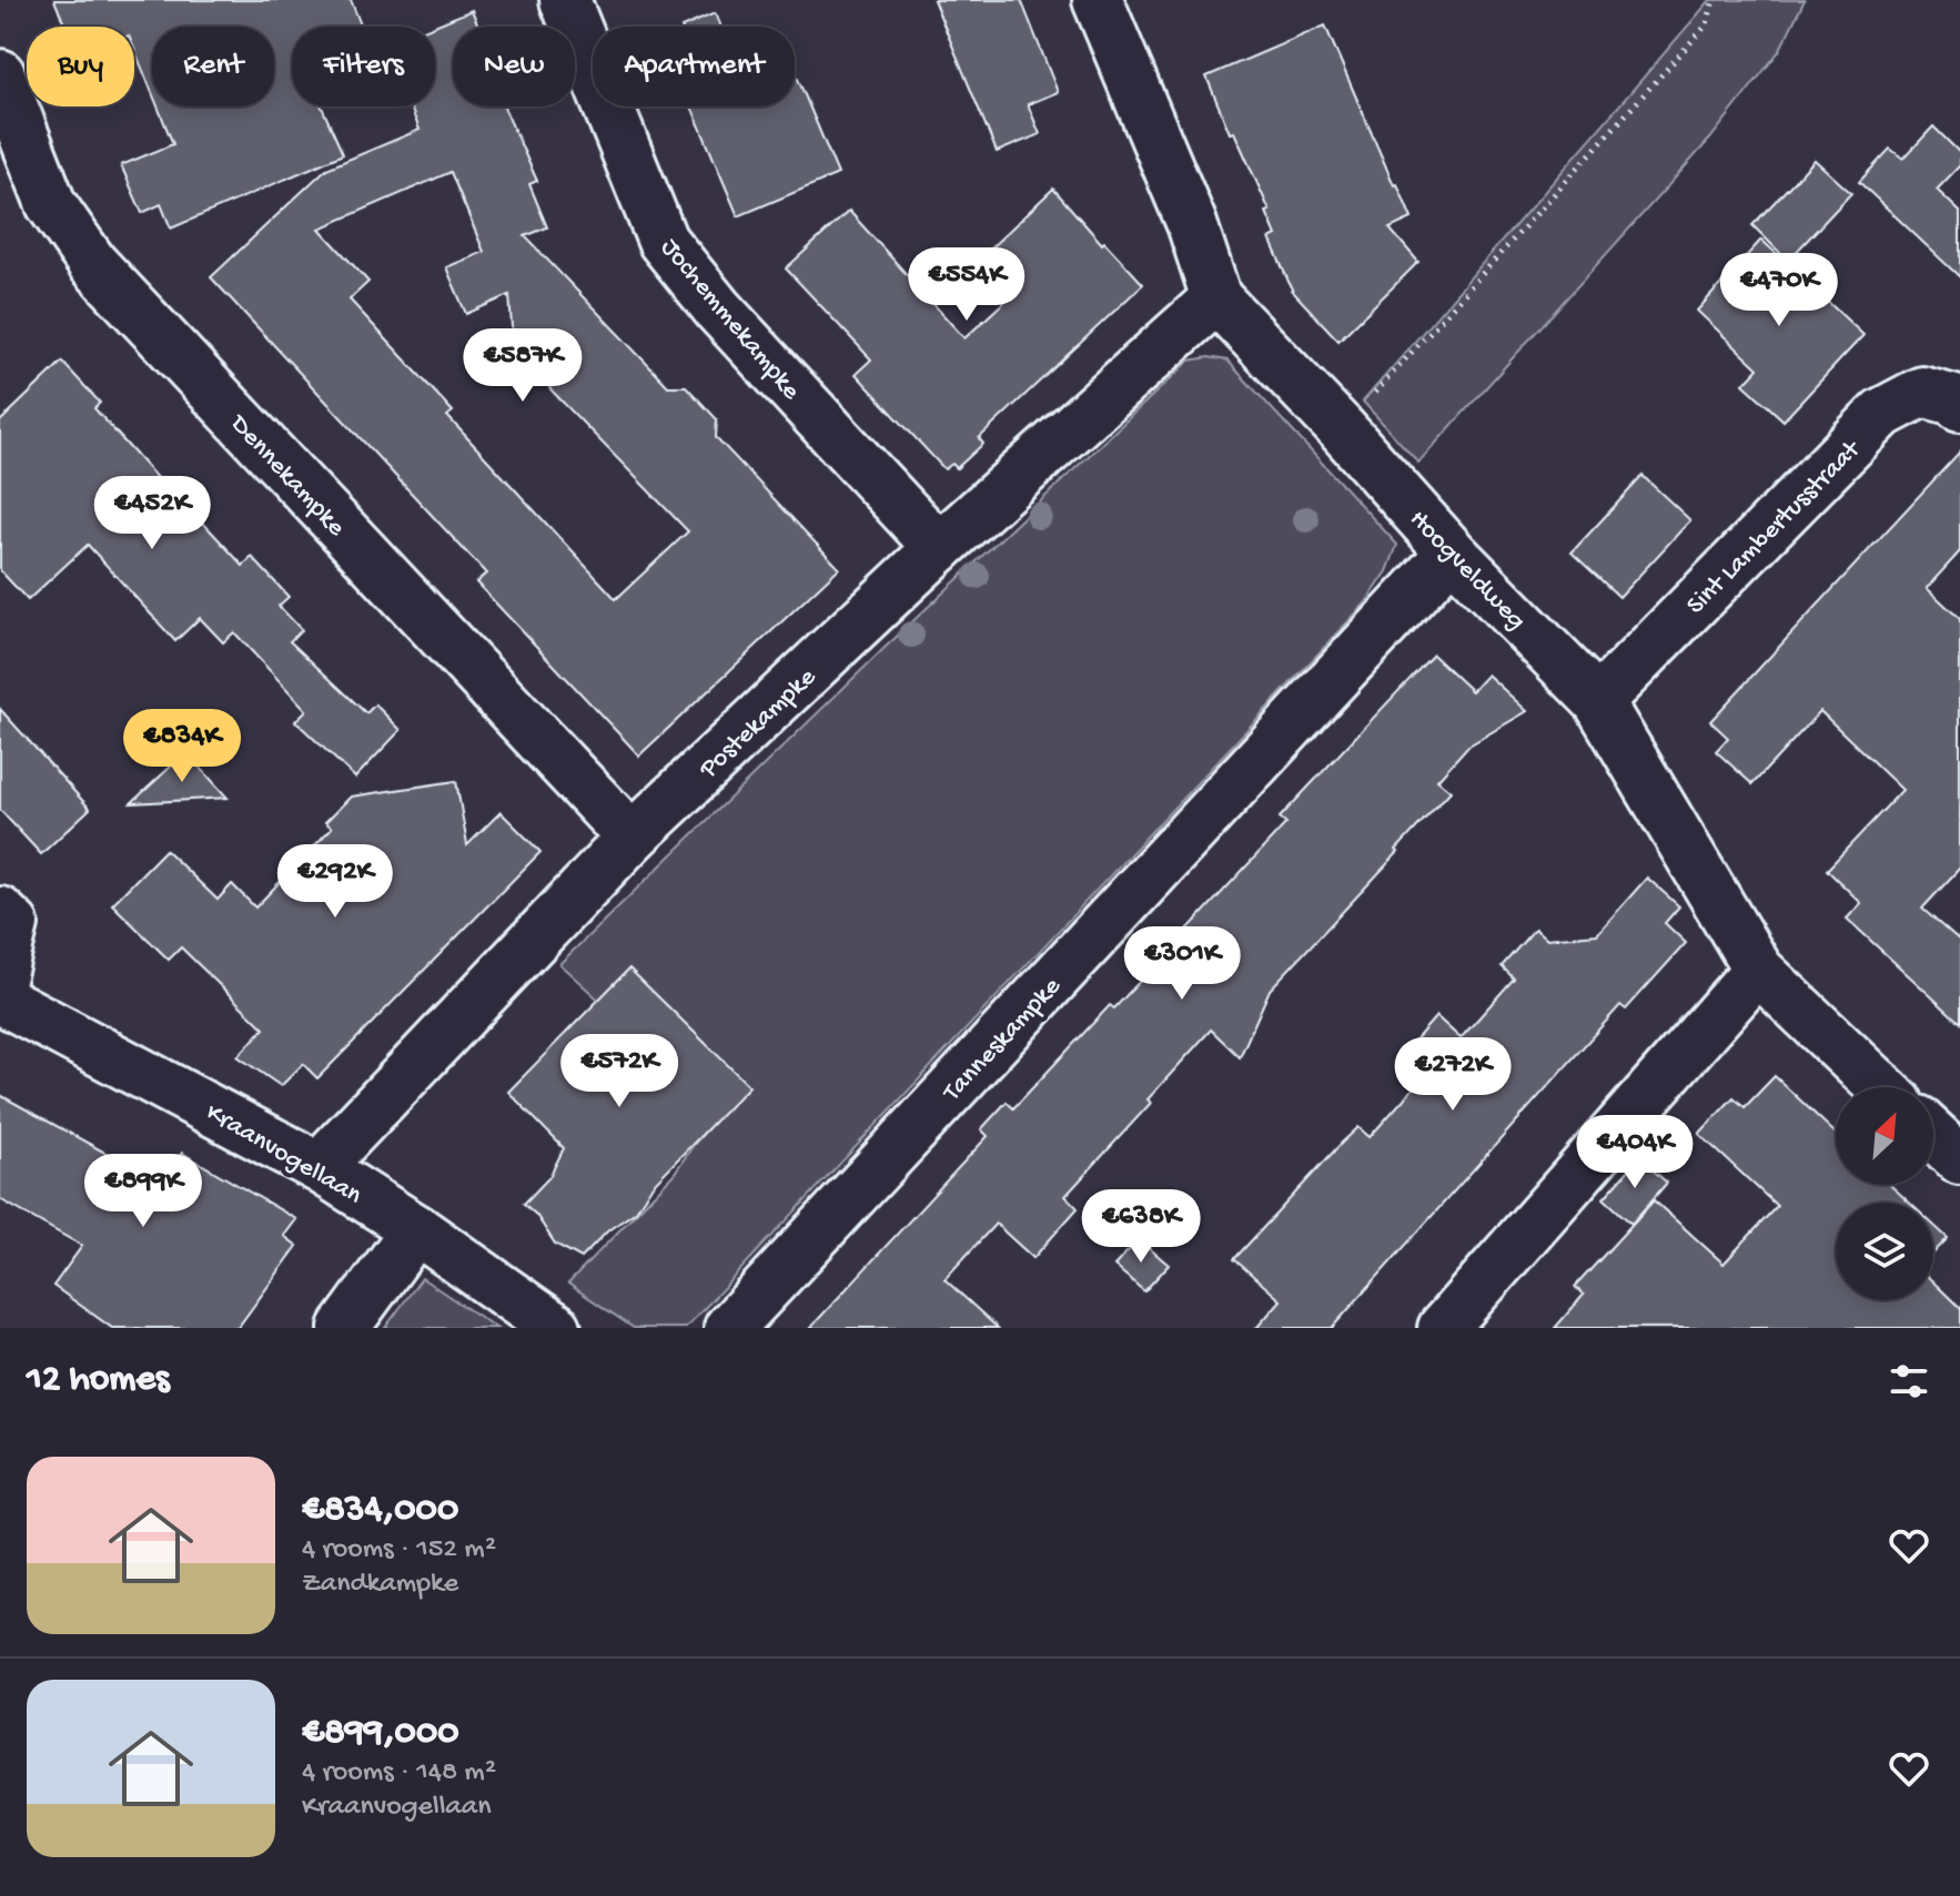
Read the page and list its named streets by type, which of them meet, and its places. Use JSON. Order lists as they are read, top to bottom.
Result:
{
  "streets": {
    "street": [
      "Jochemmekampke",
      "Dennekampke",
      "Sint Lambertusstraat",
      "Hoogveldweg",
      "Postekampke",
      "Tanneskampke",
      "Kraanvogellaan"
    ]
  },
  "crossings": [
    ["Jochemmekampke", "Postekampke"],
    ["Dennekampke", "Postekampke"],
    ["Sint Lambertusstraat", "Hoogveldweg"],
    ["Hoogveldweg", "Postekampke"],
    ["Hoogveldweg", "Tanneskampke"],
    ["Postekampke", "Kraanvogellaan"]
  ],
  "north": "top right",
  "page": {
    "chip": [
      "Buy",
      "Rent",
      "Filters",
      "New",
      "Apartment"
    ],
    "price": [
      "€554K",
      "€470K",
      "€587K",
      "€452K",
      "€834K",
      "€292K",
      "€301K",
      "€572K",
      "€272K",
      "€404K",
      "€899K",
      "€638K"
    ],
    "heading": "12 homes",
    "list": [
      {
        "name": "€834,000",
        "note": "4 rooms · 152 m² · Zandkampke"
      },
      {
        "name": "€899,000",
        "note": "4 rooms · 148 m² · Kraanvogellaan"
      }
    ]
  }
}
